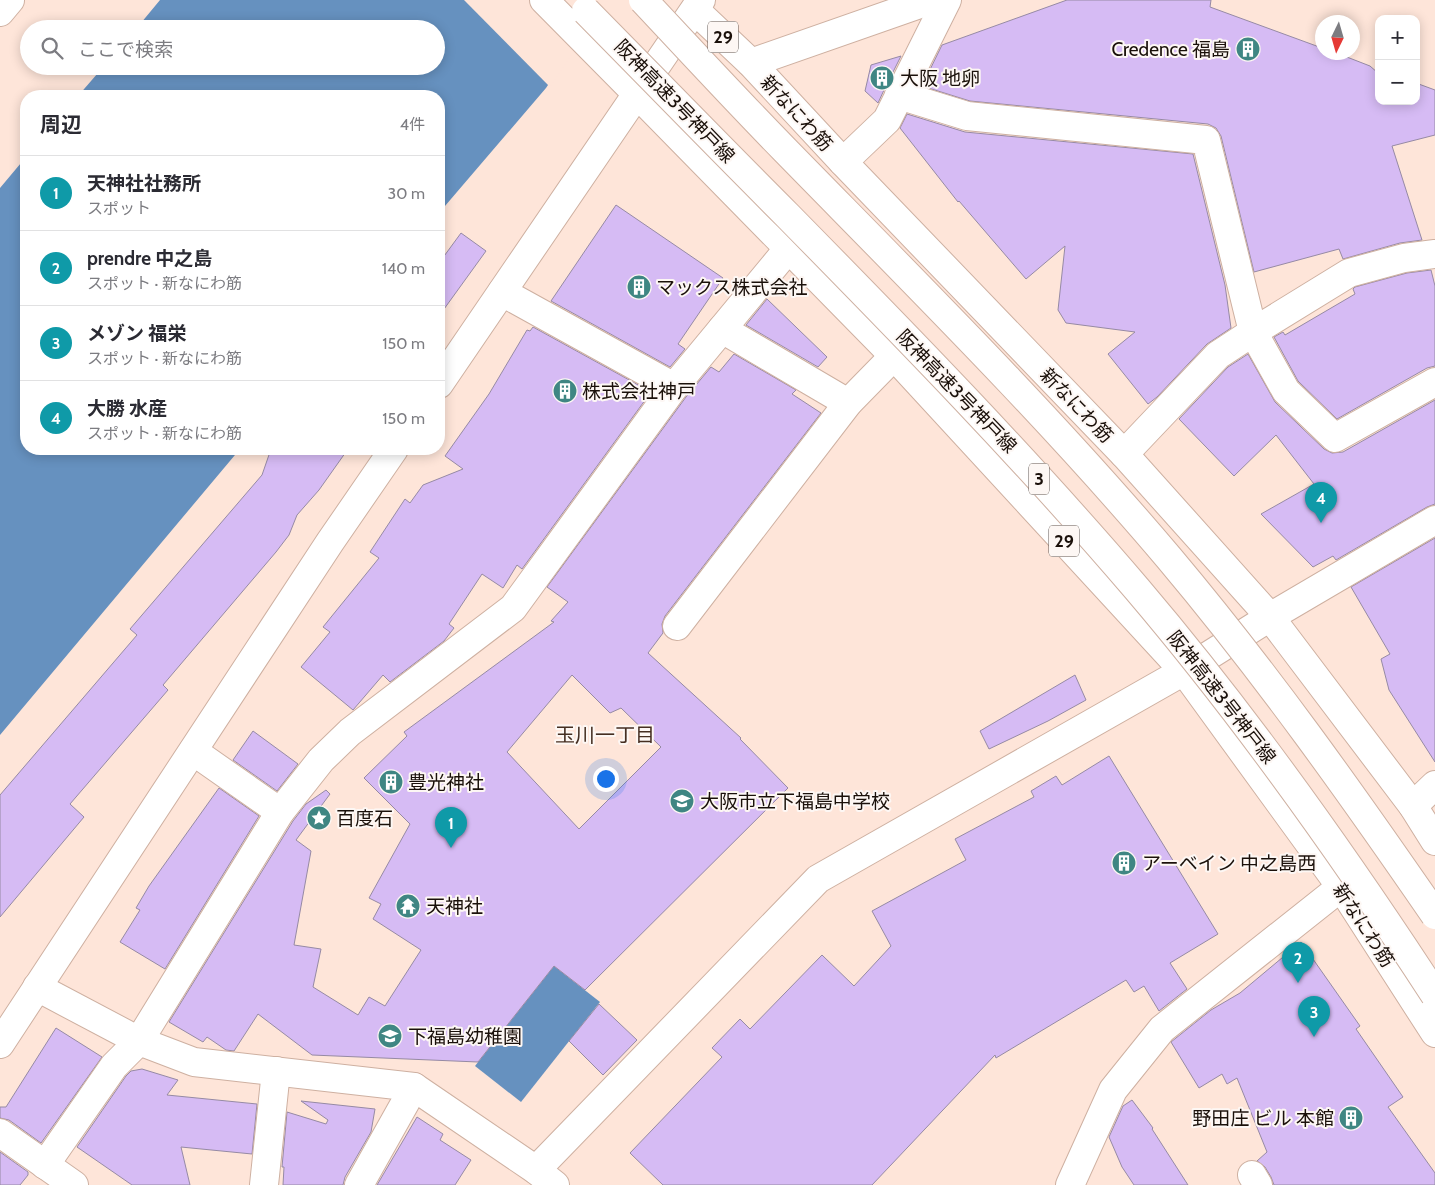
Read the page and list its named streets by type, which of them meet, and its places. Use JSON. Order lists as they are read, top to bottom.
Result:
{
  "streets": {
    "main road": [
      "29",
      "阪神高速3号神戸線",
      "新なにわ筋",
      "3"
    ]
  },
  "districts": ["玉川一丁目"],
  "places": {
    "building": [
      "Credence 福島",
      "大阪 地卵",
      "マックス株式会社",
      "株式会社神戸",
      "豊光神社",
      "アーベイン 中之島西",
      "野田庄 ビル 本館"
    ],
    "school or university": ["大阪市立下福島中学校", "下福島幼稚園"],
    "place": ["百度石"],
    "temple": ["天神社"]
  },
  "north": "bottom",
  "page": {
    "map_buttons": ["+", "−"],
    "search": "ここで検索",
    "heading": ["周辺", "4件"],
    "list": [
      {
        "mark": "1",
        "name": "天神社社務所",
        "note": "スポット",
        "value": "30 m"
      },
      {
        "mark": "2",
        "name": "prendre 中之島",
        "note": "スポット · 新なにわ筋",
        "value": "140 m"
      },
      {
        "mark": "3",
        "name": "メゾン 福栄",
        "note": "スポット · 新なにわ筋",
        "value": "150 m"
      },
      {
        "mark": "4",
        "name": "大勝 水産",
        "note": "スポット · 新なにわ筋",
        "value": "150 m"
      }
    ],
    "pins": [
      "4",
      "1",
      "2",
      "3"
    ]
  }
}
